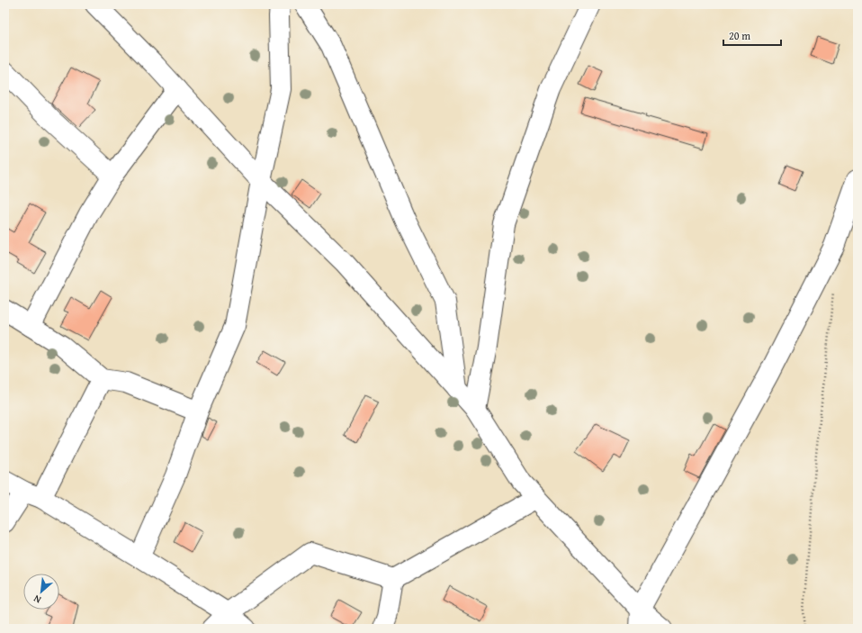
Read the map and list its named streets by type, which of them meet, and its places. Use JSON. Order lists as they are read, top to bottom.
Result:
{
  "scale_bar": "20 m",
  "north": "bottom left"
}
